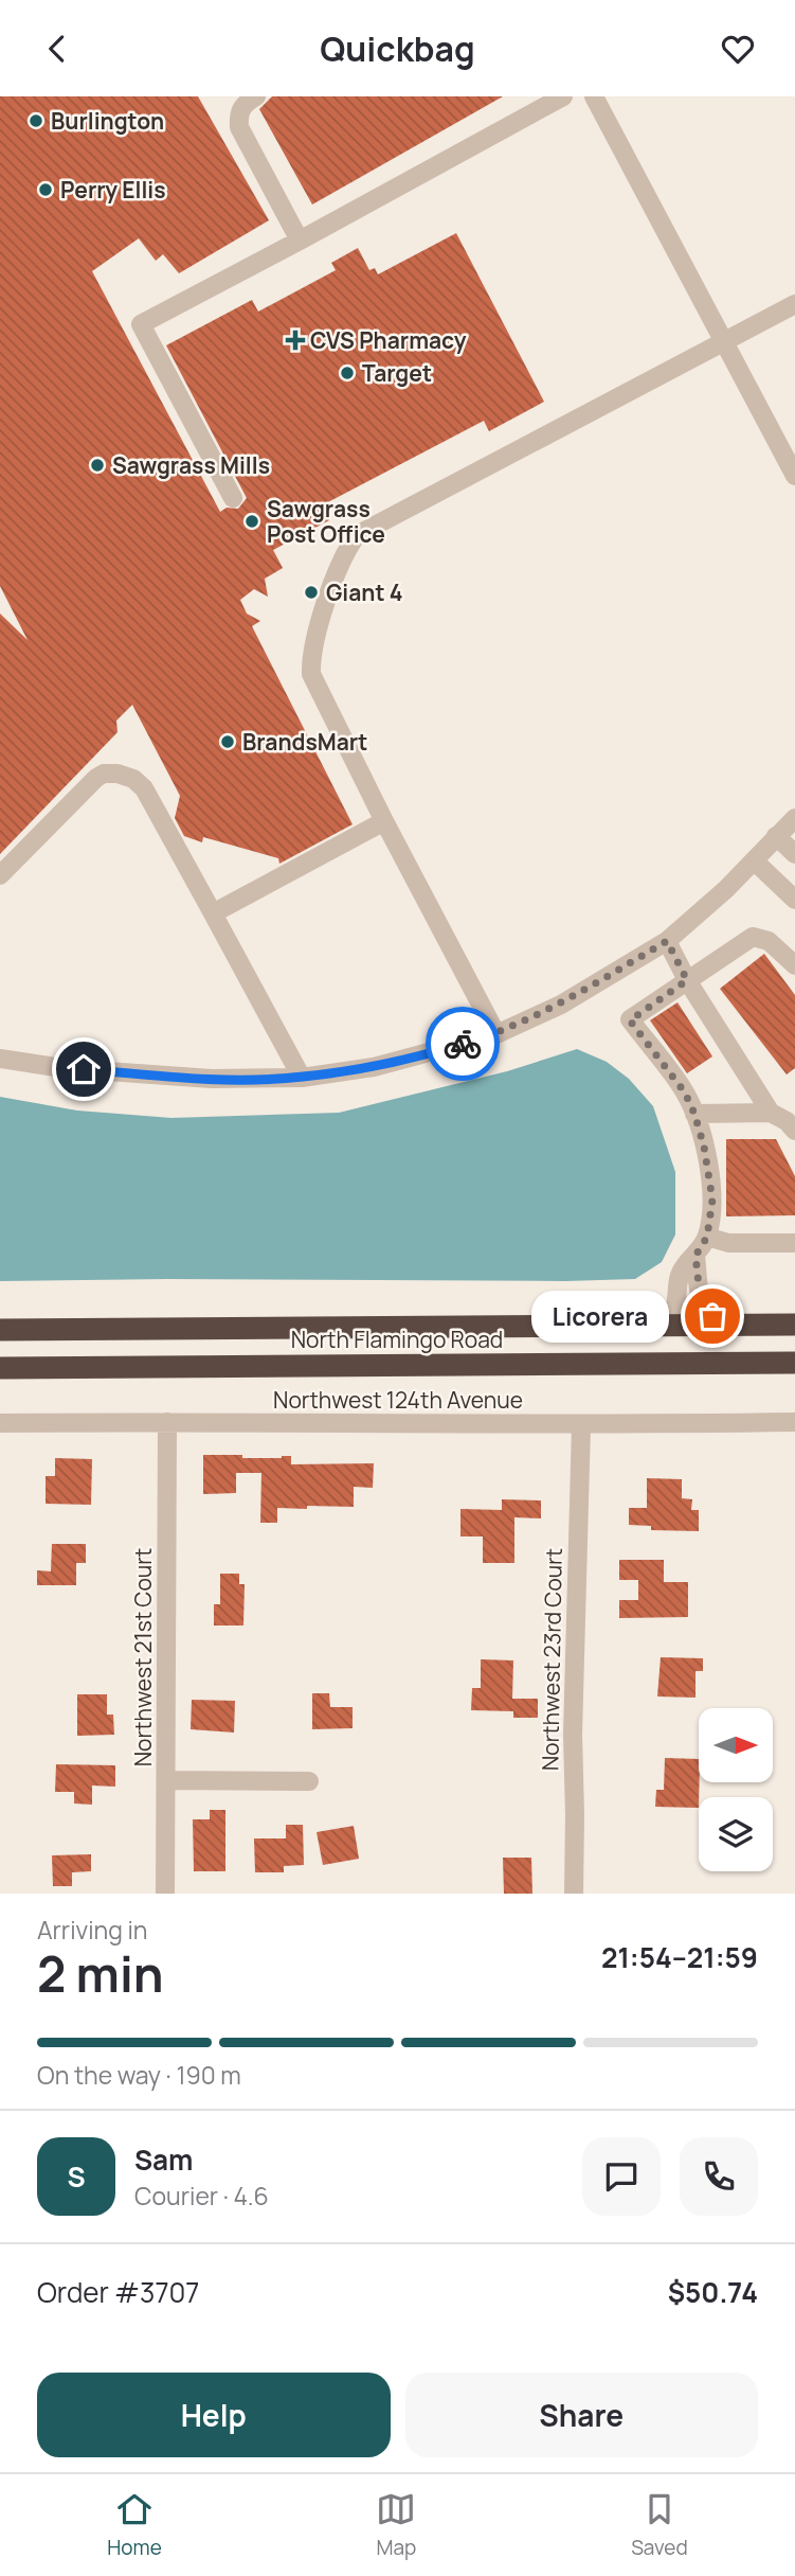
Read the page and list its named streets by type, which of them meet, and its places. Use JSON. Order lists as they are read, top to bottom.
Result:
{
  "streets": {
    "highway": ["North Flamingo Road"],
    "street": ["Northwest 124th Avenue", "Northwest 21st Court", "Northwest 23rd Court"]
  },
  "crossings": [
    ["Northwest 124th Avenue", "Northwest 21st Court"],
    ["Northwest 124th Avenue", "Northwest 23rd Court"]
  ],
  "places": {
    "other": [
      "Burlington",
      "Perry Ellis",
      "Target",
      "Sawgrass Mills",
      "Sawgrass Post Office",
      "Giant 4",
      "BrandsMart",
      "Licorera"
    ],
    "health": ["CVS Pharmacy"]
  },
  "north": "right",
  "page": {
    "header": "Quickbag",
    "bubble": "Licorera",
    "heading": ["2 min", "Arriving in", "21:54–21:59"],
    "panel": [
      "Sam",
      "Courier · 4.6",
      "Order #3707",
      "$50.74"
    ],
    "bar": "On the way · 190 m",
    "round": "S",
    "buttons": ["Help", "Share"],
    "tabs": ["Home", "Map", "Saved"]
  }
}
